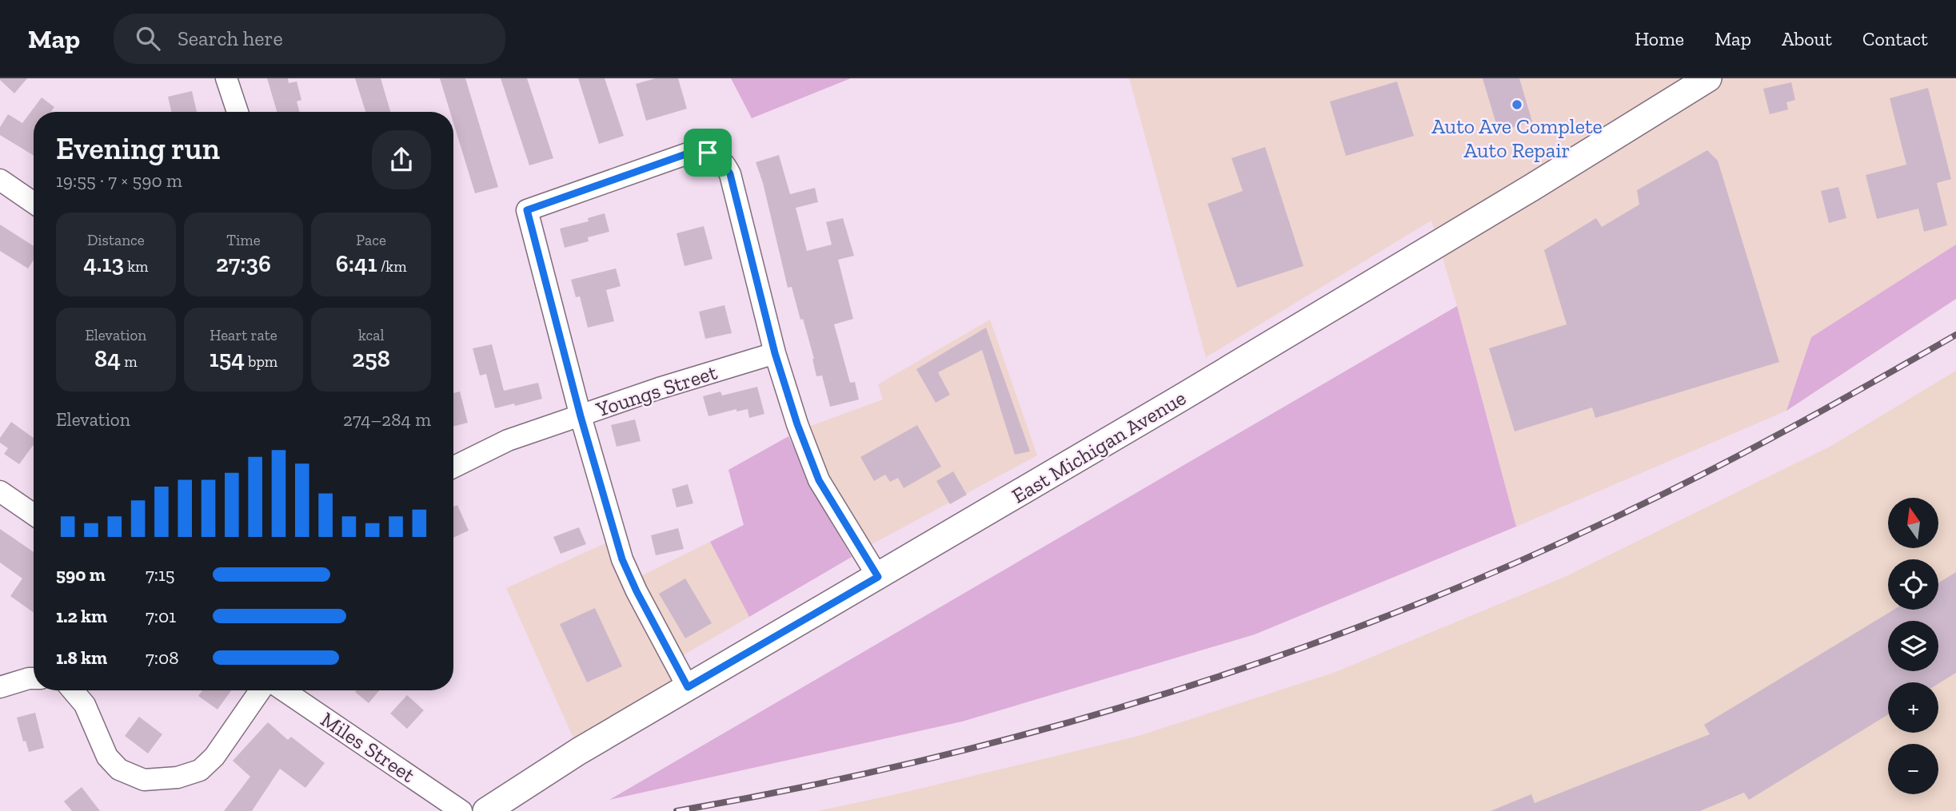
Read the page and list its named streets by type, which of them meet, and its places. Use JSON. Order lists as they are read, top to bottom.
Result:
{
  "streets": {
    "main road": ["East Michigan Avenue"],
    "street": ["Youngs Street", "Miles Street"]
  },
  "places": ["Auto Ave Complete Auto Repair"],
  "north": "top",
  "page": {
    "header": "Map",
    "search": "Search here",
    "nav": [
      "Home",
      "Map",
      "About",
      "Contact"
    ],
    "heading": ["Evening run", "19:55 · 7 × 590 m"],
    "stats": [
      ["Distance", "4.13 km"],
      ["Time", "27:36"],
      ["Pace", "6:41 /km"],
      ["Elevation", "84 m"],
      ["Heart rate", "154 bpm"],
      ["kcal", "258"]
    ],
    "chart": ["Elevation", "274–284 m"],
    "map_buttons": ["+", "−"],
    "list": [
      {
        "name": "590 m",
        "note": "7:15"
      },
      {
        "name": "1.2 km",
        "note": "7:01"
      },
      {
        "name": "1.8 km",
        "note": "7:08"
      }
    ]
  }
}
